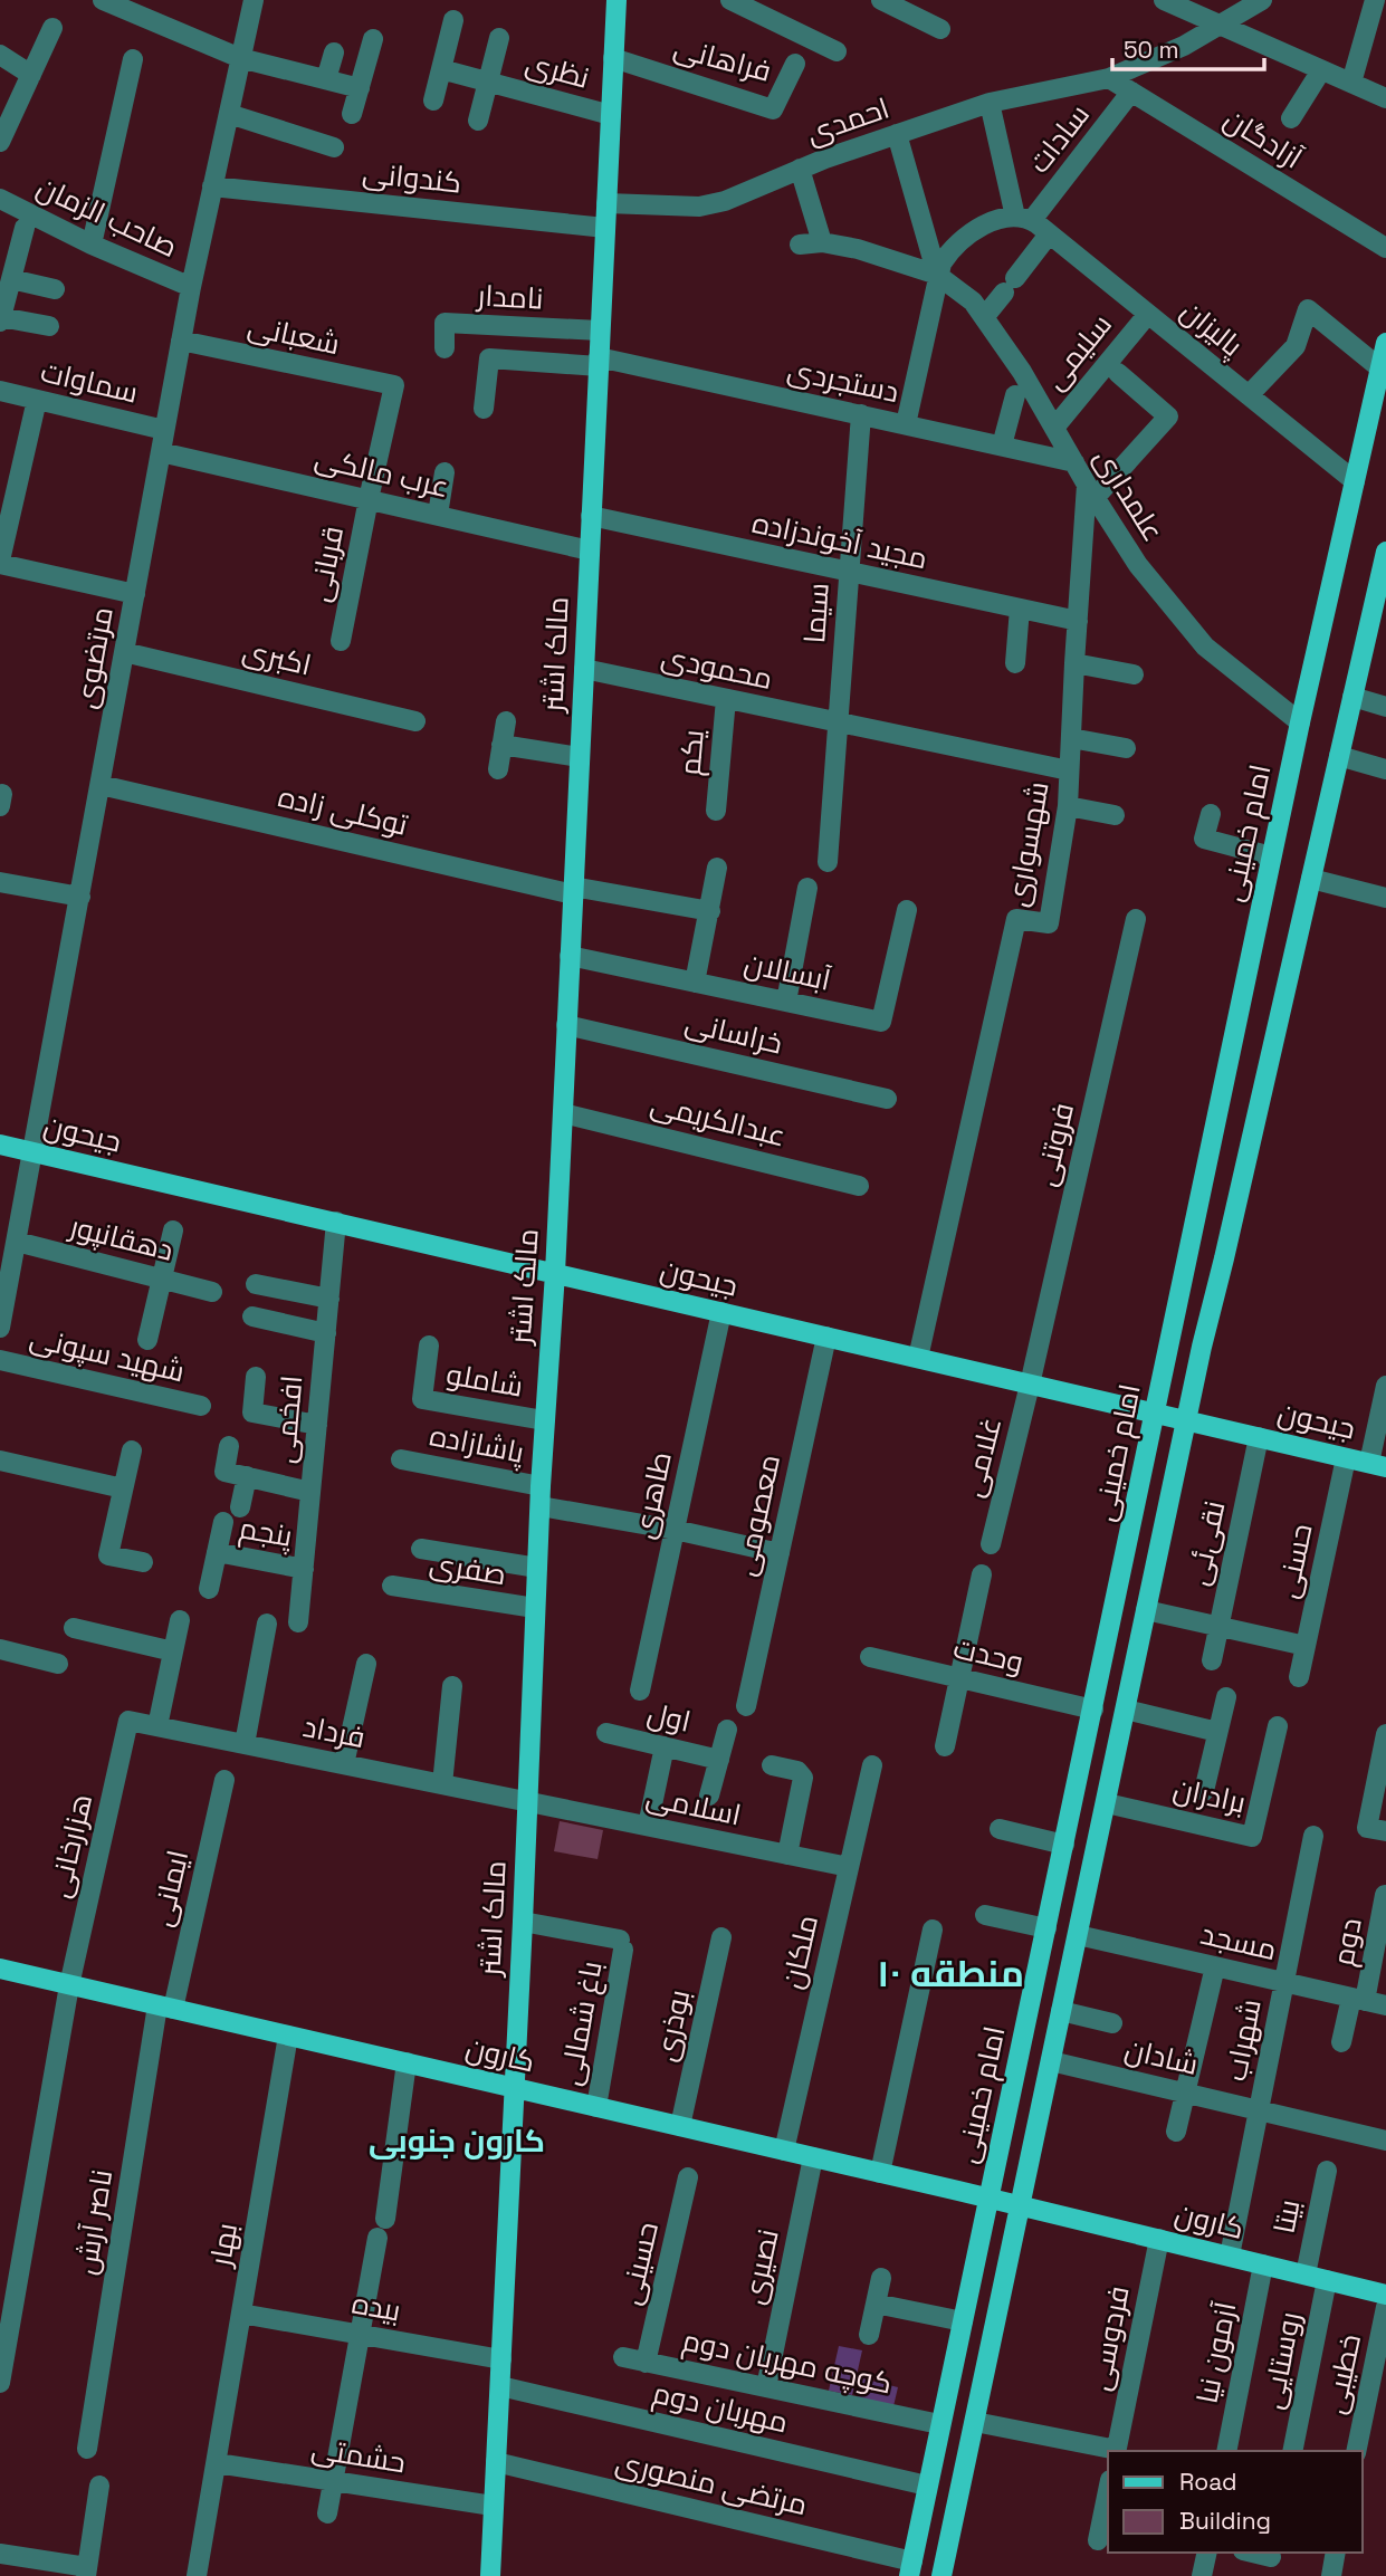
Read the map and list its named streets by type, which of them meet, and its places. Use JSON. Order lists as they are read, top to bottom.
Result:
{
  "streets": {
    "main road": [
      "مالک اشتر",
      "امام خمینی",
      "جیحون",
      "کارون"
    ],
    "street": [
      "فراهانی",
      "نظری",
      "احمدی",
      "سادات",
      "آزادگان",
      "کندوانی",
      "صاحب الزمان",
      "نامدار",
      "پالیزان",
      "شعبانی",
      "سلیمی",
      "دستجردی",
      "سماوات",
      "عرب مالکی",
      "علمداری",
      "مجید آخوندزاده",
      "قربانی",
      "سیما",
      "مرتضوی",
      "اکبری",
      "محمودی",
      "یکم",
      "توکلی زاده",
      "شهسواری",
      "آبسالان",
      "خراسانی",
      "عبدالکریمی",
      "فروتنی",
      "دهقانپور",
      "شهید سپونی",
      "شاملو",
      "افخمی",
      "پاشازاده",
      "غلامی",
      "طاهری",
      "معصومی",
      "پنجم",
      "نقی‌ئی",
      "حسنی",
      "صفری",
      "وحدت",
      "اول",
      "فرداد",
      "برادران",
      "اسلامی",
      "هزارخانی",
      "ایمانی",
      "مسجد",
      "دوم",
      "ملکان",
      "باغ شمالی",
      "بوذری",
      "شهراب",
      "شادان",
      "بیتا",
      "ناصر آرش",
      "بهار",
      "حسینی",
      "نصیری",
      "بیده",
      "فردوسی",
      "آزمون نیا",
      "روستایی",
      "کوچه مهربان دوم",
      "خطیبی",
      "مهربان دوم",
      "حشمتی",
      "مرتضی منصوری"
    ]
  },
  "crossings": [
    ["فراهانی", "مالک اشتر"],
    ["نظری", "مالک اشتر"],
    ["احمدی", "آزادگان"],
    ["احمدی", "مالک اشتر"],
    ["سادات", "آزادگان"],
    ["سادات", "پالیزان"],
    ["کندوانی", "مالک اشتر"],
    ["کندوانی", "مرتضوی"],
    ["صاحب الزمان", "مرتضوی"],
    ["نامدار", "مالک اشتر"],
    ["پالیزان", "سلیمی"],
    ["پالیزان", "امام خمینی"],
    ["شعبانی", "قربانی"],
    ["شعبانی", "مرتضوی"],
    ["سلیمی", "دستجردی"],
    ["سلیمی", "علمداری"],
    ["دستجردی", "علمداری"],
    ["دستجردی", "سیما"],
    ["دستجردی", "مالک اشتر"],
    ["سماوات", "مرتضوی"],
    ["عرب مالکی", "قربانی"],
    ["عرب مالکی", "مالک اشتر"],
    ["عرب مالکی", "مرتضوی"],
    ["علمداری", "امام خمینی"],
    ["علمداری", "شهسواری"],
    ["مجید آخوندزاده", "سیما"],
    ["مجید آخوندزاده", "مالک اشتر"],
    ["مجید آخوندزاده", "شهسواری"],
    ["سیما", "محمودی"],
    ["مالک اشتر", "محمودی"],
    ["مالک اشتر", "توکلی زاده"],
    ["مالک اشتر", "آبسالان"],
    ["مالک اشتر", "خراسانی"],
    ["مالک اشتر", "عبدالکریمی"],
    ["مالک اشتر", "جیحون"],
    ["مالک اشتر", "شاملو"],
    ["مالک اشتر", "پاشازاده"],
    ["مالک اشتر", "صفری"],
    ["مالک اشتر", "فرداد"],
    ["مالک اشتر", "اسلامی"],
    ["مالک اشتر", "باغ شمالی"],
    ["مالک اشتر", "کارون"],
    ["مالک اشتر", "بیده"],
    ["مالک اشتر", "مهربان دوم"],
    ["مالک اشتر", "حشمتی"],
    ["مالک اشتر", "مرتضی منصوری"],
    ["مرتضوی", "اکبری"],
    ["مرتضوی", "توکلی زاده"],
    ["مرتضوی", "جیحون"],
    ["مرتضوی", "دهقانپور"],
    ["محمودی", "یکم"],
    ["محمودی", "شهسواری"],
    ["امام خمینی", "جیحون"],
    ["امام خمینی", "وحدت"],
    ["امام خمینی", "برادران"],
    ["امام خمینی", "مسجد"],
    ["امام خمینی", "کارون"],
    ["امام خمینی", "شادان"],
    ["امام خمینی", "فردوسی"],
    ["امام خمینی", "کوچه مهربان دوم"],
    ["امام خمینی", "مهربان دوم"],
    ["امام خمینی", "مرتضی منصوری"],
    ["شهسواری", "جیحون"],
    ["جیحون", "فروتنی"],
    ["جیحون", "افخمی"],
    ["جیحون", "غلامی"],
    ["جیحون", "طاهری"],
    ["جیحون", "معصومی"],
    ["جیحون", "نقی‌ئی"],
    ["جیحون", "حسنی"],
    ["فروتنی", "غلامی"],
    ["افخمی", "پنجم"],
    ["پاشازاده", "طاهری"],
    ["پاشازاده", "معصومی"],
    ["فرداد", "اسلامی"],
    ["فرداد", "هزارخانی"],
    ["اسلامی", "ملکان"],
    ["هزارخانی", "کارون"],
    ["ایمانی", "کارون"],
    ["ایمانی", "ناصر آرش"],
    ["مسجد", "دوم"],
    ["مسجد", "شهراب"],
    ["ملکان", "کارون"],
    ["باغ شمالی", "کارون"],
    ["بوذری", "کارون"],
    ["شهراب", "کارون"],
    ["شهراب", "شادان"],
    ["کارون", "بیتا"],
    ["کارون", "ناصر آرش"],
    ["کارون", "بهار"],
    ["کارون", "نصیری"],
    ["کارون", "فردوسی"],
    ["کارون", "آزمون نیا"],
    ["کارون", "روستایی"],
    ["بهار", "بیده"],
    ["بهار", "حشمتی"],
    ["حسینی", "کوچه مهربان دوم"],
    ["نصیری", "کوچه مهربان دوم"]
  ],
  "districts": ["منطقه ۱۰", "کارون جنوبی"],
  "legend": ["Road", "Building"],
  "scale_bar": "50 m"
}
